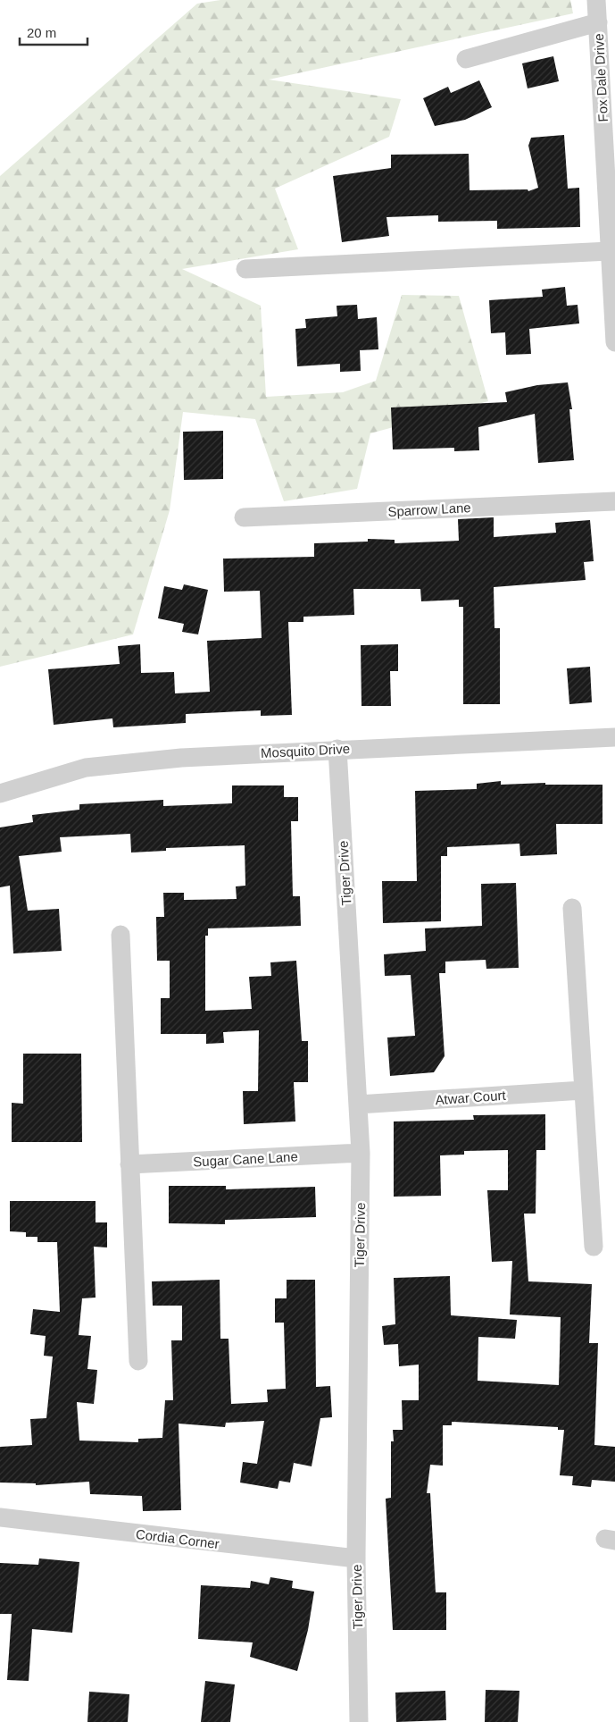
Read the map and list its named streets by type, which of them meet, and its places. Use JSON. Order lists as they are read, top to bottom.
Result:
{
  "streets": {
    "street": [
      "Fox Dale Drive",
      "Sparrow Lane",
      "Mosquito Drive",
      "Tiger Drive",
      "Atwar Court",
      "Sugar Cane Lane",
      "Cordia Corner"
    ]
  },
  "crossings": [
    ["Mosquito Drive", "Tiger Drive"],
    ["Tiger Drive", "Atwar Court"],
    ["Tiger Drive", "Sugar Cane Lane"],
    ["Tiger Drive", "Cordia Corner"]
  ],
  "scale_bar": "20 m"
}
